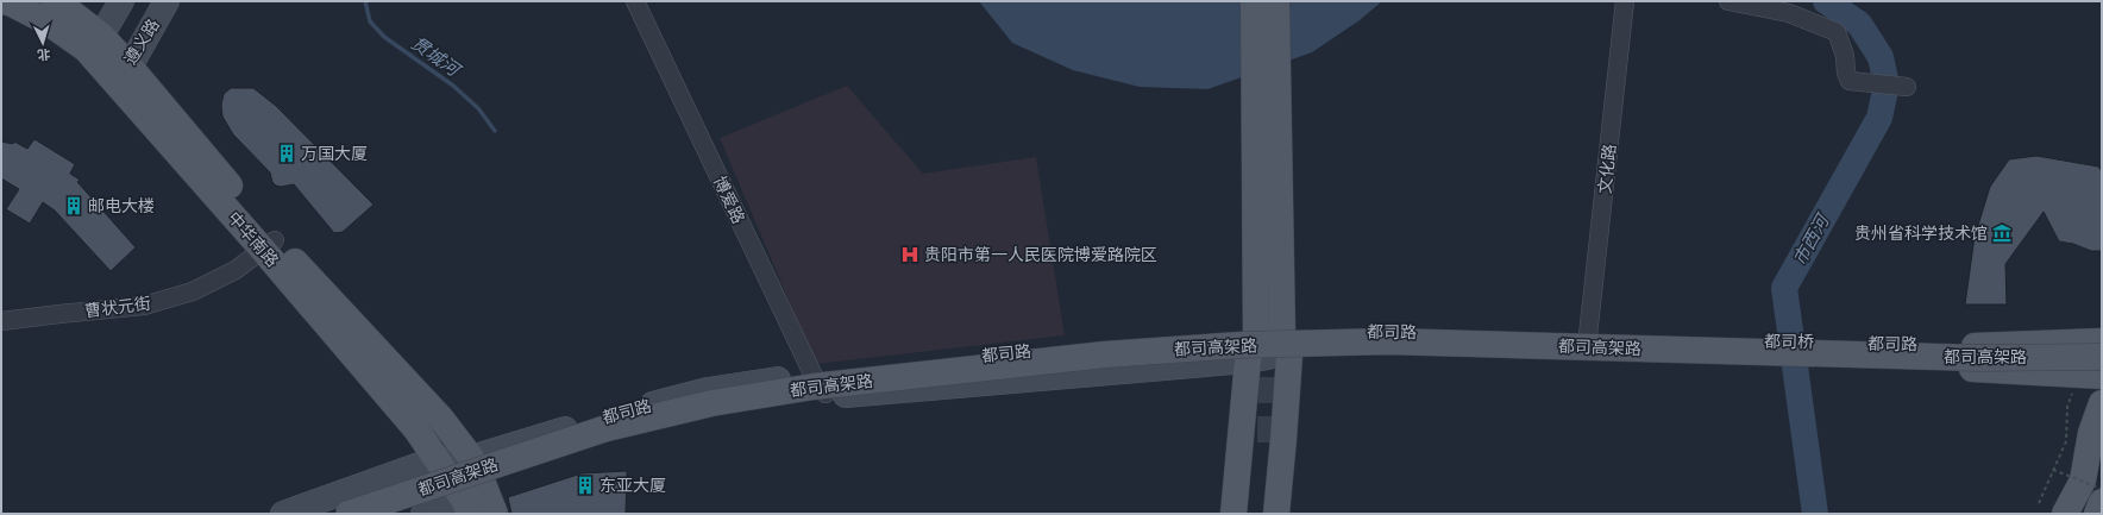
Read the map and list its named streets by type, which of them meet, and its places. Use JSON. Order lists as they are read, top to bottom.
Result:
{
  "streets": {
    "main road": [
      "遵义路",
      "中华南路",
      "都司路",
      "都司桥",
      "都司高架路"
    ],
    "street": ["文化路", "博爱路", "曹状元街"]
  },
  "crossings": [
    ["遵义路", "中华南路"],
    ["文化路", "都司路"],
    ["博爱路", "都司路"],
    ["中华南路", "曹状元街"],
    ["中华南路", "都司路"],
    ["都司路", "都司桥"],
    ["都司路", "都司高架路"]
  ],
  "water": ["贯城河", "市西河"],
  "places": {
    "building": ["万国大厦", "邮电大楼", "东亚大厦"],
    "museum": ["贵州省科学技术馆"],
    "hospital": ["贵阳市第一人民医院博爱路院区"]
  },
  "north": "bottom"
}
